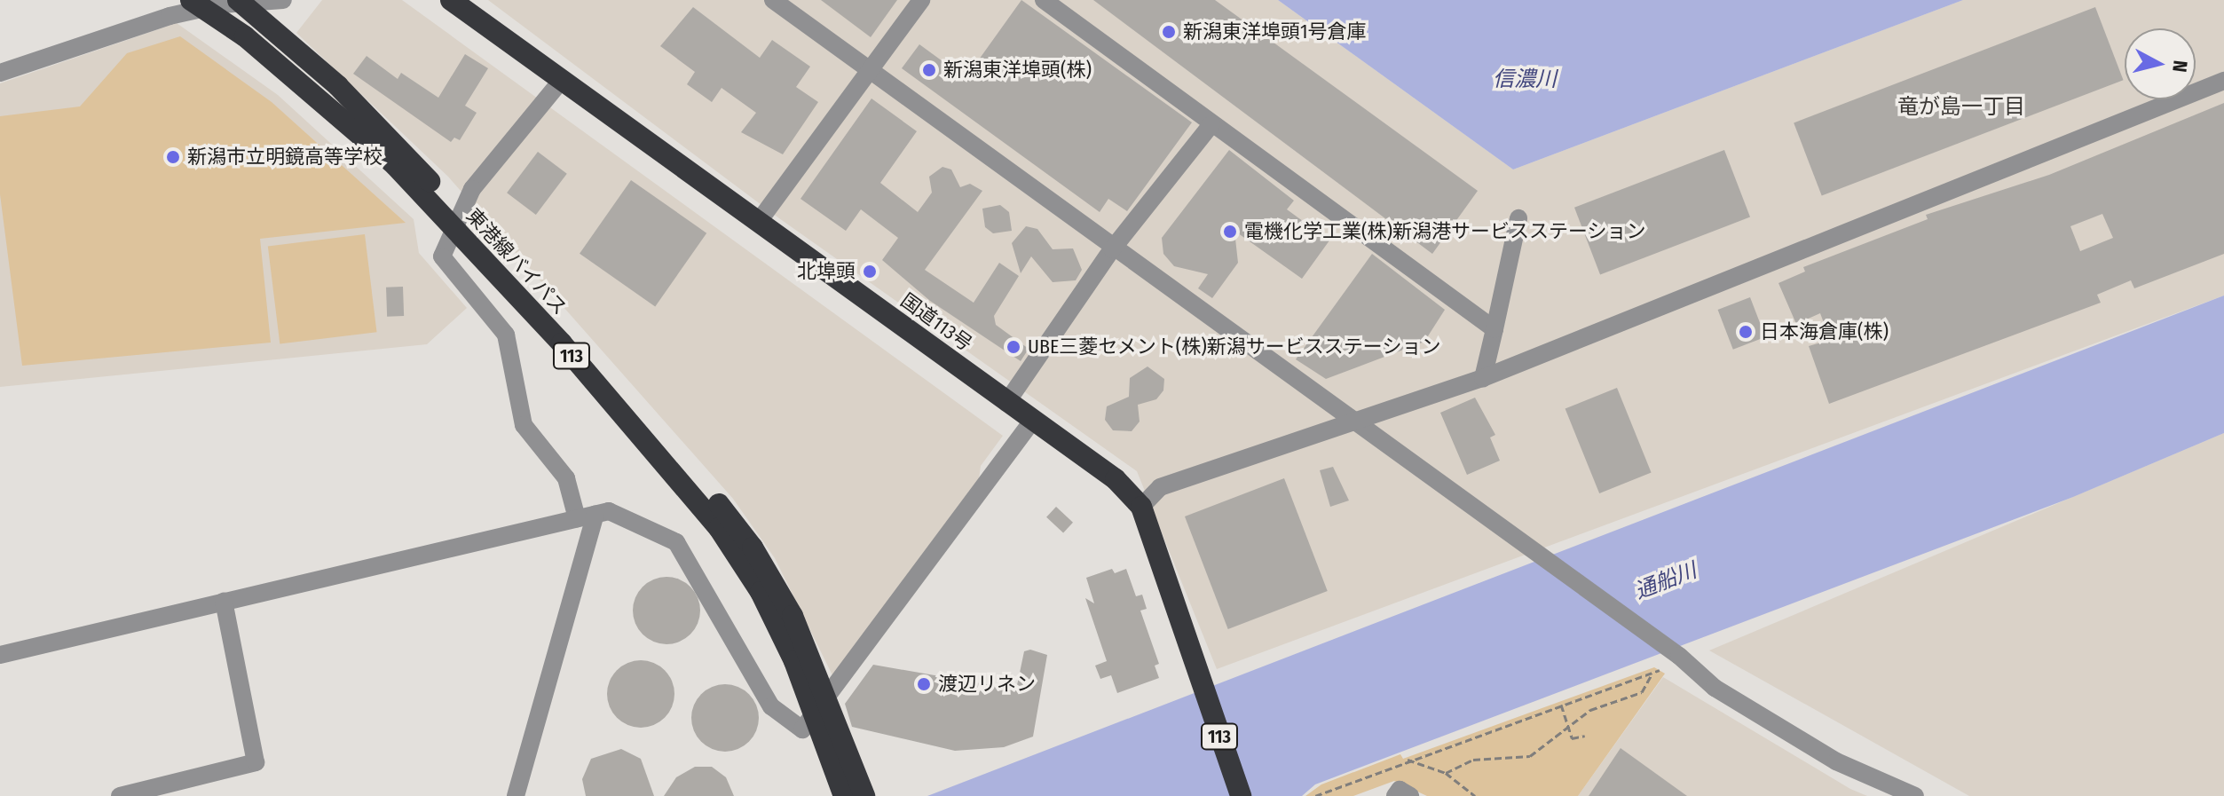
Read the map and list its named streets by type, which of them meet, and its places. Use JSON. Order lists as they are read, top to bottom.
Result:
{
  "streets": {
    "highway": ["東港線バイパス", "国道113号", "113"]
  },
  "districts": ["竜が島一丁目"],
  "water": ["信濃川", "通船川"],
  "places": [
    "新潟東洋埠頭1号倉庫",
    "新潟東洋埠頭(株)",
    "新潟市立明鏡高等学校",
    "電機化学工業(株)新潟港サービスステーション",
    "北埠頭",
    "日本海倉庫(株)",
    "UBE三菱セメント(株)新潟サービスステーション",
    "渡辺リネン"
  ],
  "north": "right"
}
